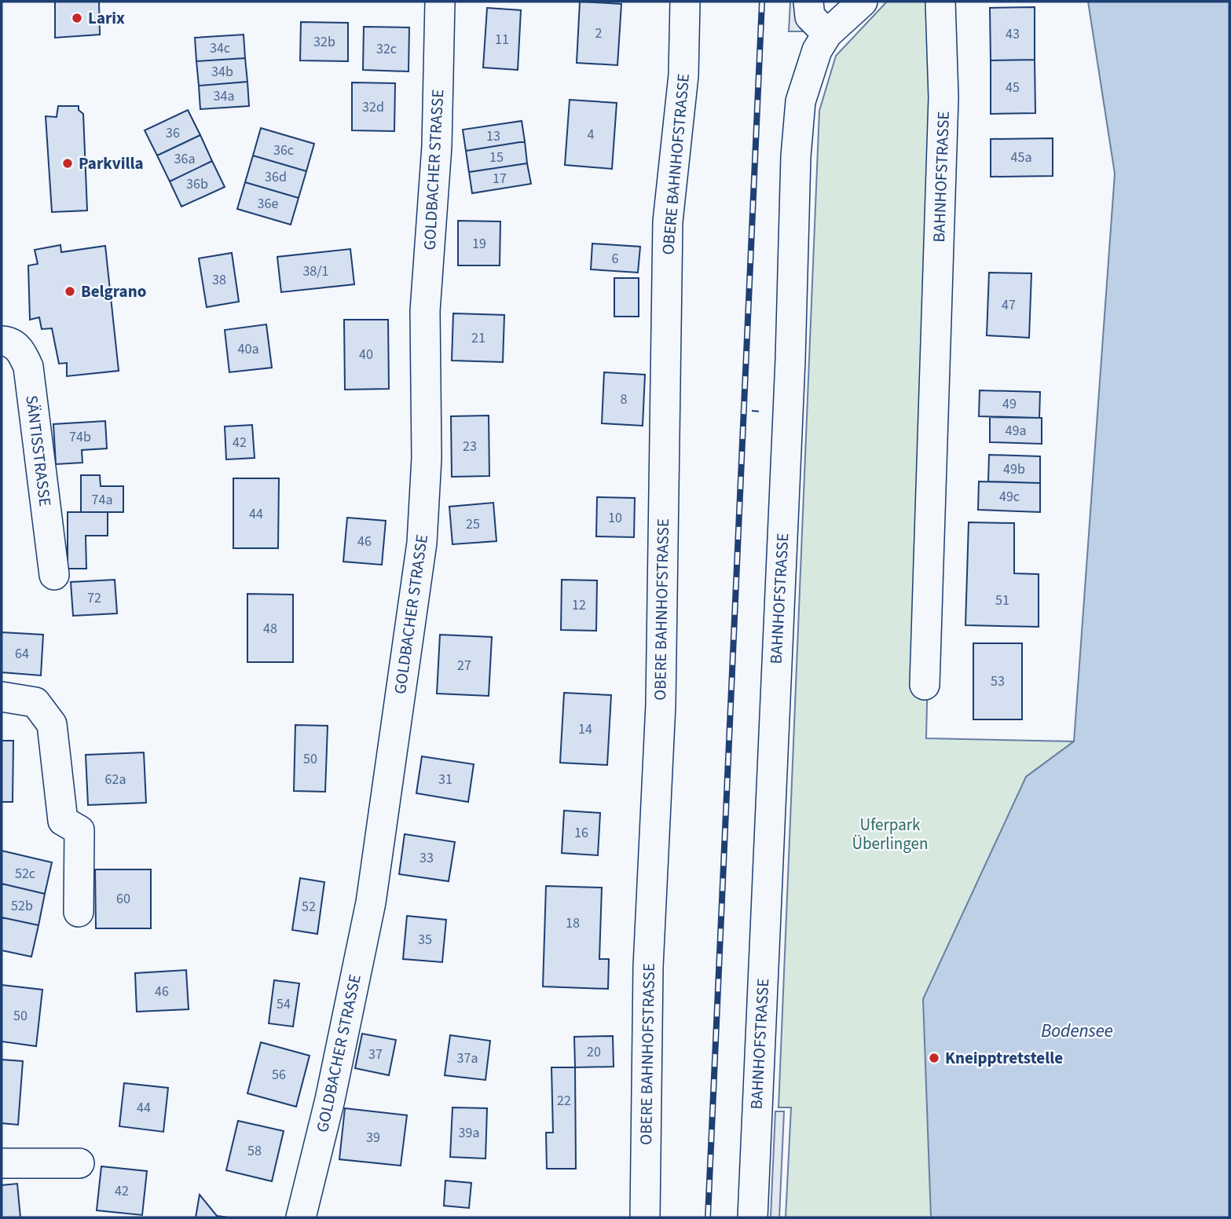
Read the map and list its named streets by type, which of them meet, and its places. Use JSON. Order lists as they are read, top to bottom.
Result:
{
  "streets": {
    "street": [
      "OBERE BAHNHOFSTRASSE",
      "GOLDBACHER STRASSE",
      "BAHNHOFSTRASSE",
      "SÄNTISSTRASSE"
    ]
  },
  "water": ["Bodensee"],
  "parks": ["Uferpark Überlingen"],
  "places": [
    "Larix",
    "Parkvilla",
    "Belgrano",
    "Kneipptretstelle"
  ],
  "house_numbers": [
    "2",
    "43",
    "11",
    "32b",
    "34c",
    "32c",
    "34b",
    "45",
    "34a",
    "32d",
    "36",
    "4",
    "13",
    "36c",
    "15",
    "45a",
    "36a",
    "36d",
    "17",
    "36b",
    "36e",
    "19",
    "6",
    "38/1",
    "38",
    "47",
    "21",
    "40a",
    "40",
    "8",
    "49",
    "49a",
    "74b",
    "42",
    "23",
    "49b",
    "49c",
    "74a",
    "44",
    "10",
    "25",
    "46",
    "72",
    "51",
    "12",
    "48",
    "64",
    "27",
    "53",
    "14",
    "50",
    "62a",
    "31",
    "16",
    "33",
    "52c",
    "60",
    "52b",
    "52",
    "18",
    "35",
    "46",
    "54",
    "50",
    "20",
    "37",
    "37a",
    "56",
    "22",
    "44",
    "39a",
    "39",
    "58",
    "42"
  ]
}
